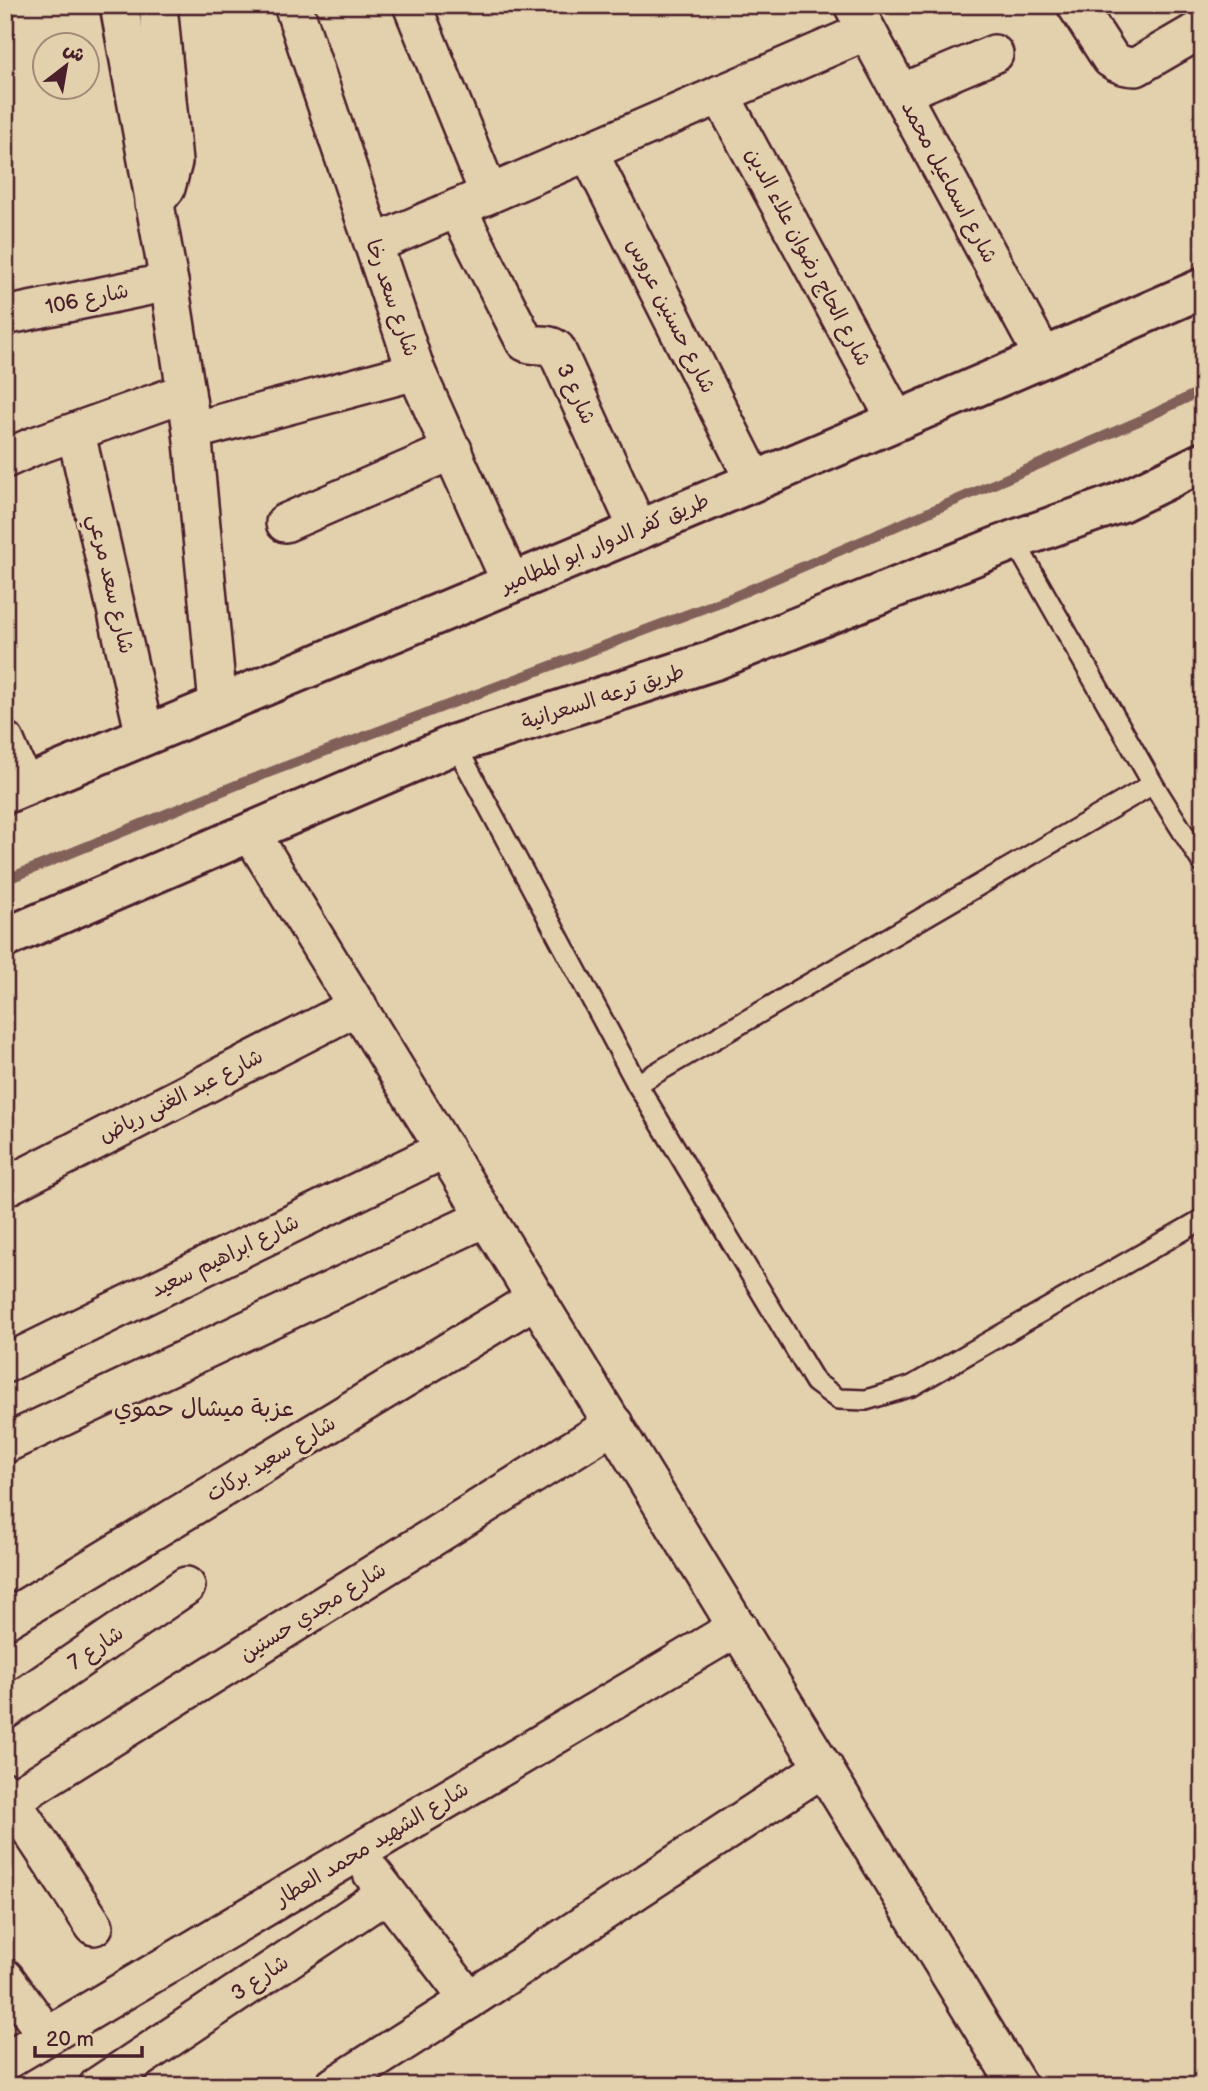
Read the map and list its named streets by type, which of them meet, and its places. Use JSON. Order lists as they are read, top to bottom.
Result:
{
  "streets": {
    "main road": ["طريق كفر الدوار, ابو المطامير", "طريق ترعه السعرانية"],
    "street": [
      "شارع اسماعيل محمد",
      "شارع الحاج رضوان علاء الدين",
      "شارع سعد رخا",
      "شارع 106",
      "شارع حسنين عروس",
      "شارع 3",
      "شارع سعد مرعي",
      "شارع عبد الغنى رياض",
      "شارع ابراهيم سعيد",
      "شارع سعيد بركات",
      "شارع مجدي حسنين",
      "شارع 7",
      "شارع الشهيد محمد العطار"
    ]
  },
  "crossings": [
    ["شارع اسماعيل محمد", "طريق كفر الدوار, ابو المطامير"],
    ["شارع الحاج رضوان علاء الدين", "طريق كفر الدوار, ابو المطامير"],
    ["شارع سعد رخا", "طريق كفر الدوار, ابو المطامير"],
    ["شارع حسنين عروس", "طريق كفر الدوار, ابو المطامير"],
    ["شارع 3", "طريق كفر الدوار, ابو المطامير"],
    ["طريق كفر الدوار, ابو المطامير", "شارع سعد مرعي"]
  ],
  "districts": ["عزبة ميشال حموي"],
  "scale_bar": "20 m",
  "north": "top right"
}
